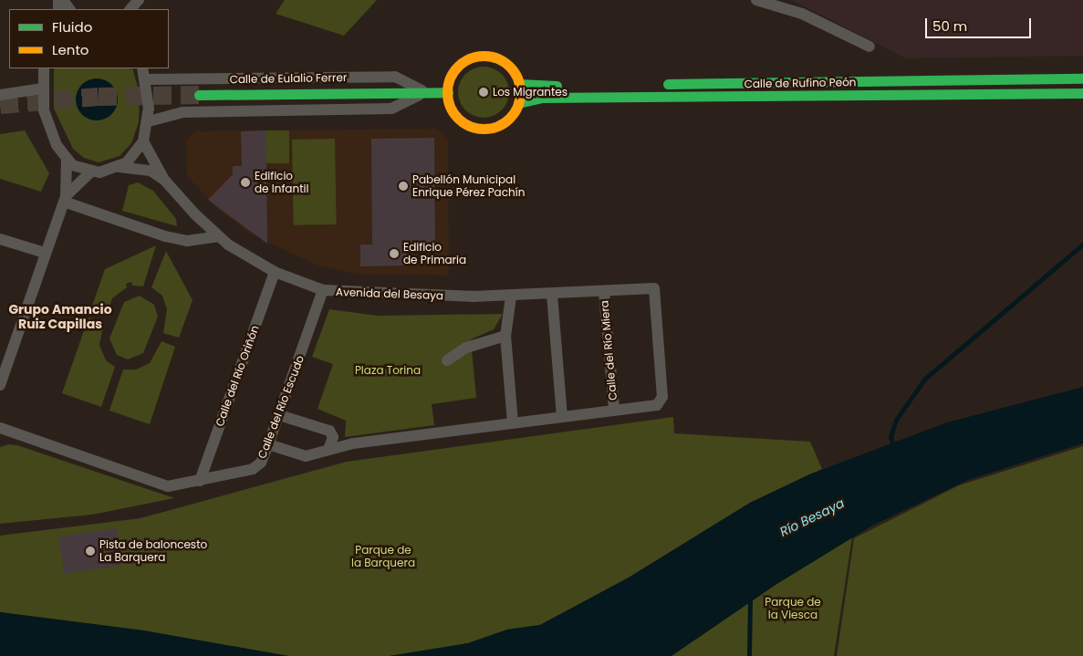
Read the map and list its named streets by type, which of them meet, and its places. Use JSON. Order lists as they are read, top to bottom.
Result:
{
  "streets": {
    "main road": ["Calle de Eulalio Ferrer", "Calle de Rufino Peón"],
    "street": [
      "Avenida del Besaya",
      "Calle del Río Miera",
      "Calle del Río Oriñón",
      "Calle del Río Escudo"
    ]
  },
  "crossings": [
    ["Calle de Eulalio Ferrer", "Calle de Rufino Peón"],
    ["Avenida del Besaya", "Calle del Río Miera"],
    ["Avenida del Besaya", "Calle del Río Oriñón"],
    ["Avenida del Besaya", "Calle del Río Escudo"],
    ["Calle del Río Oriñón", "Calle del Río Escudo"]
  ],
  "districts": ["Grupo Amancio Ruiz Capillas"],
  "water": ["Río Besaya"],
  "parks": ["Plaza Torina", "Parque de la Barquera", "Parque de la Viesca"],
  "places": [
    "Los Migrantes",
    "Edificio de Infantil",
    "Pabellón Municipal Enrique Pérez Pachín",
    "Edificio de Primaria",
    "Pista de baloncesto La Barquera"
  ],
  "legend": ["Fluido", "Lento"],
  "scale_bar": "50 m"
}
